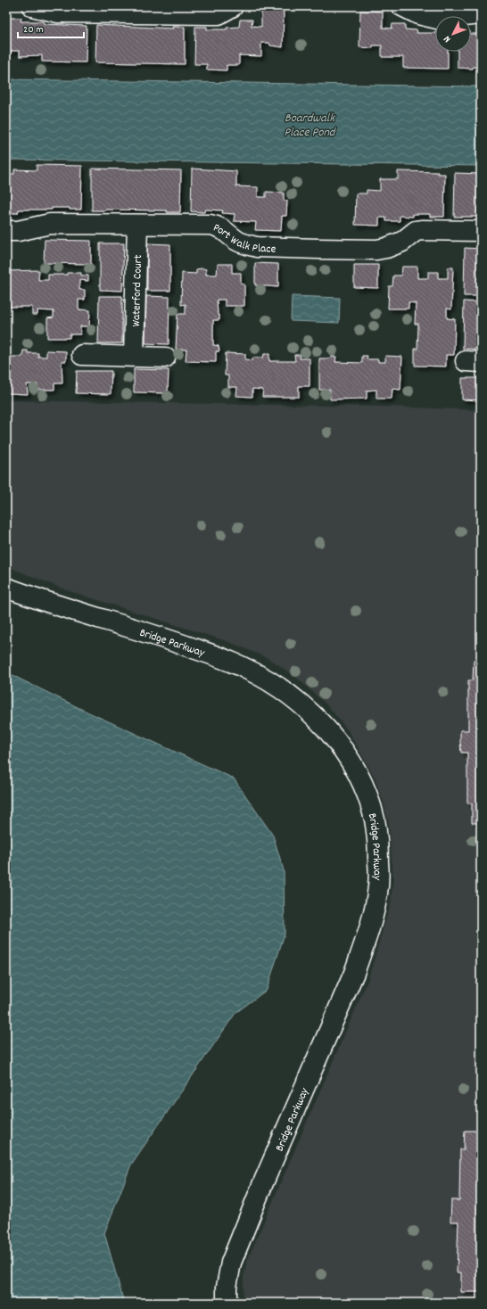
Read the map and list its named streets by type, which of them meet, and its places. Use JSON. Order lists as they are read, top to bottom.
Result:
{
  "streets": {
    "street": ["Port Walk Place", "Waterford Court", "Bridge Parkway"]
  },
  "crossings": [
    ["Port Walk Place", "Waterford Court"]
  ],
  "water": ["Boardwalk Place Pond"],
  "scale_bar": "20 m",
  "north": "bottom left"
}
